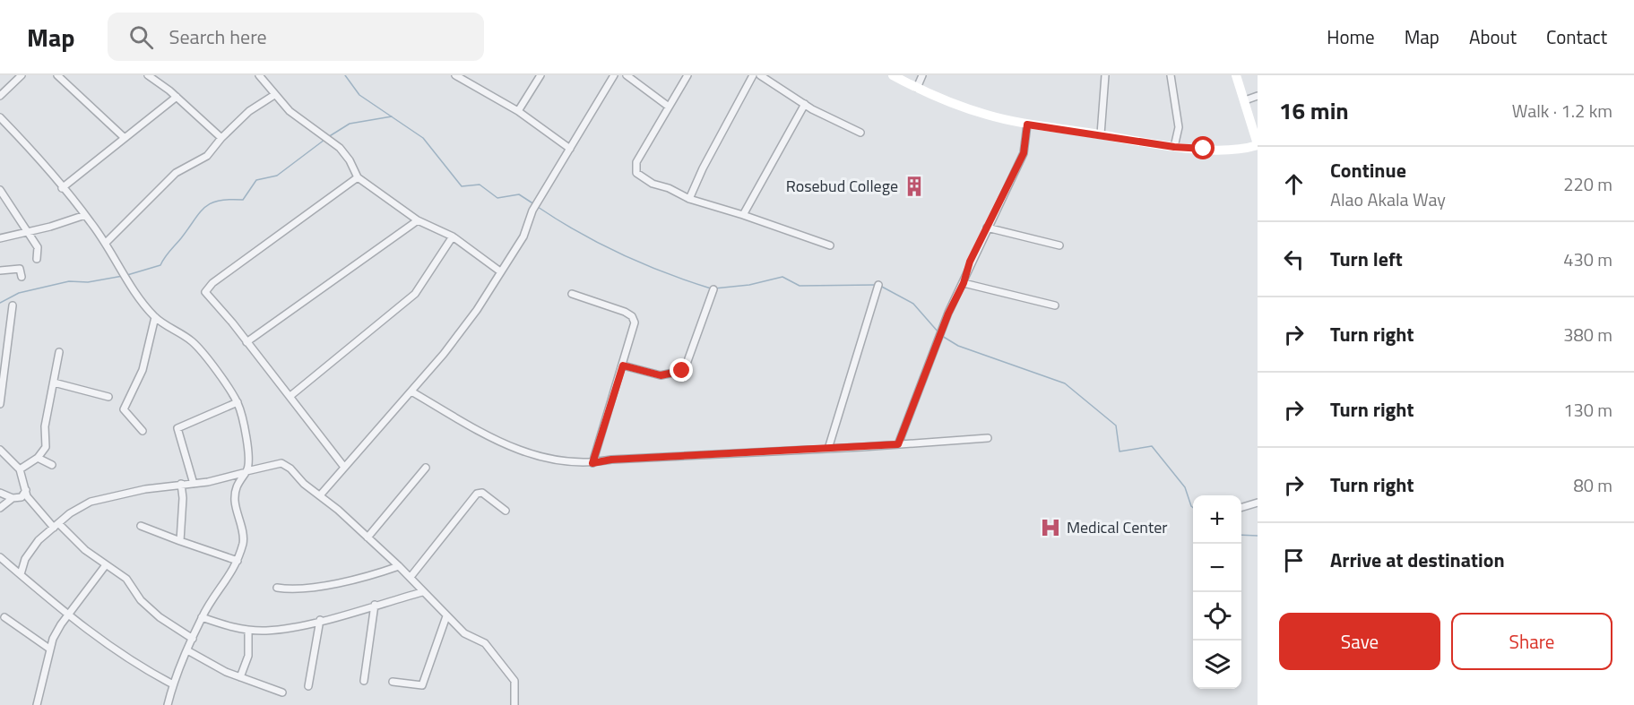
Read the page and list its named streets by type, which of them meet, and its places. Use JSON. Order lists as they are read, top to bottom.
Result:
{
  "places": {
    "building": ["Rosebud College"],
    "hospital": ["Medical Center"]
  },
  "page": {
    "header": "Map",
    "search": "Search here",
    "nav": [
      "Home",
      "Map",
      "About",
      "Contact"
    ],
    "heading": ["16 min", "Walk · 1.2 km"],
    "list": [
      ["Continue", "Alao Akala Way", "220 m"],
      ["Turn left", "430 m"],
      ["Turn right", "380 m"],
      ["Turn right", "130 m"],
      ["Turn right", "80 m"],
      "Arrive at destination"
    ],
    "map_buttons": ["+", "−"],
    "buttons": ["Save", "Share"]
  }
}
